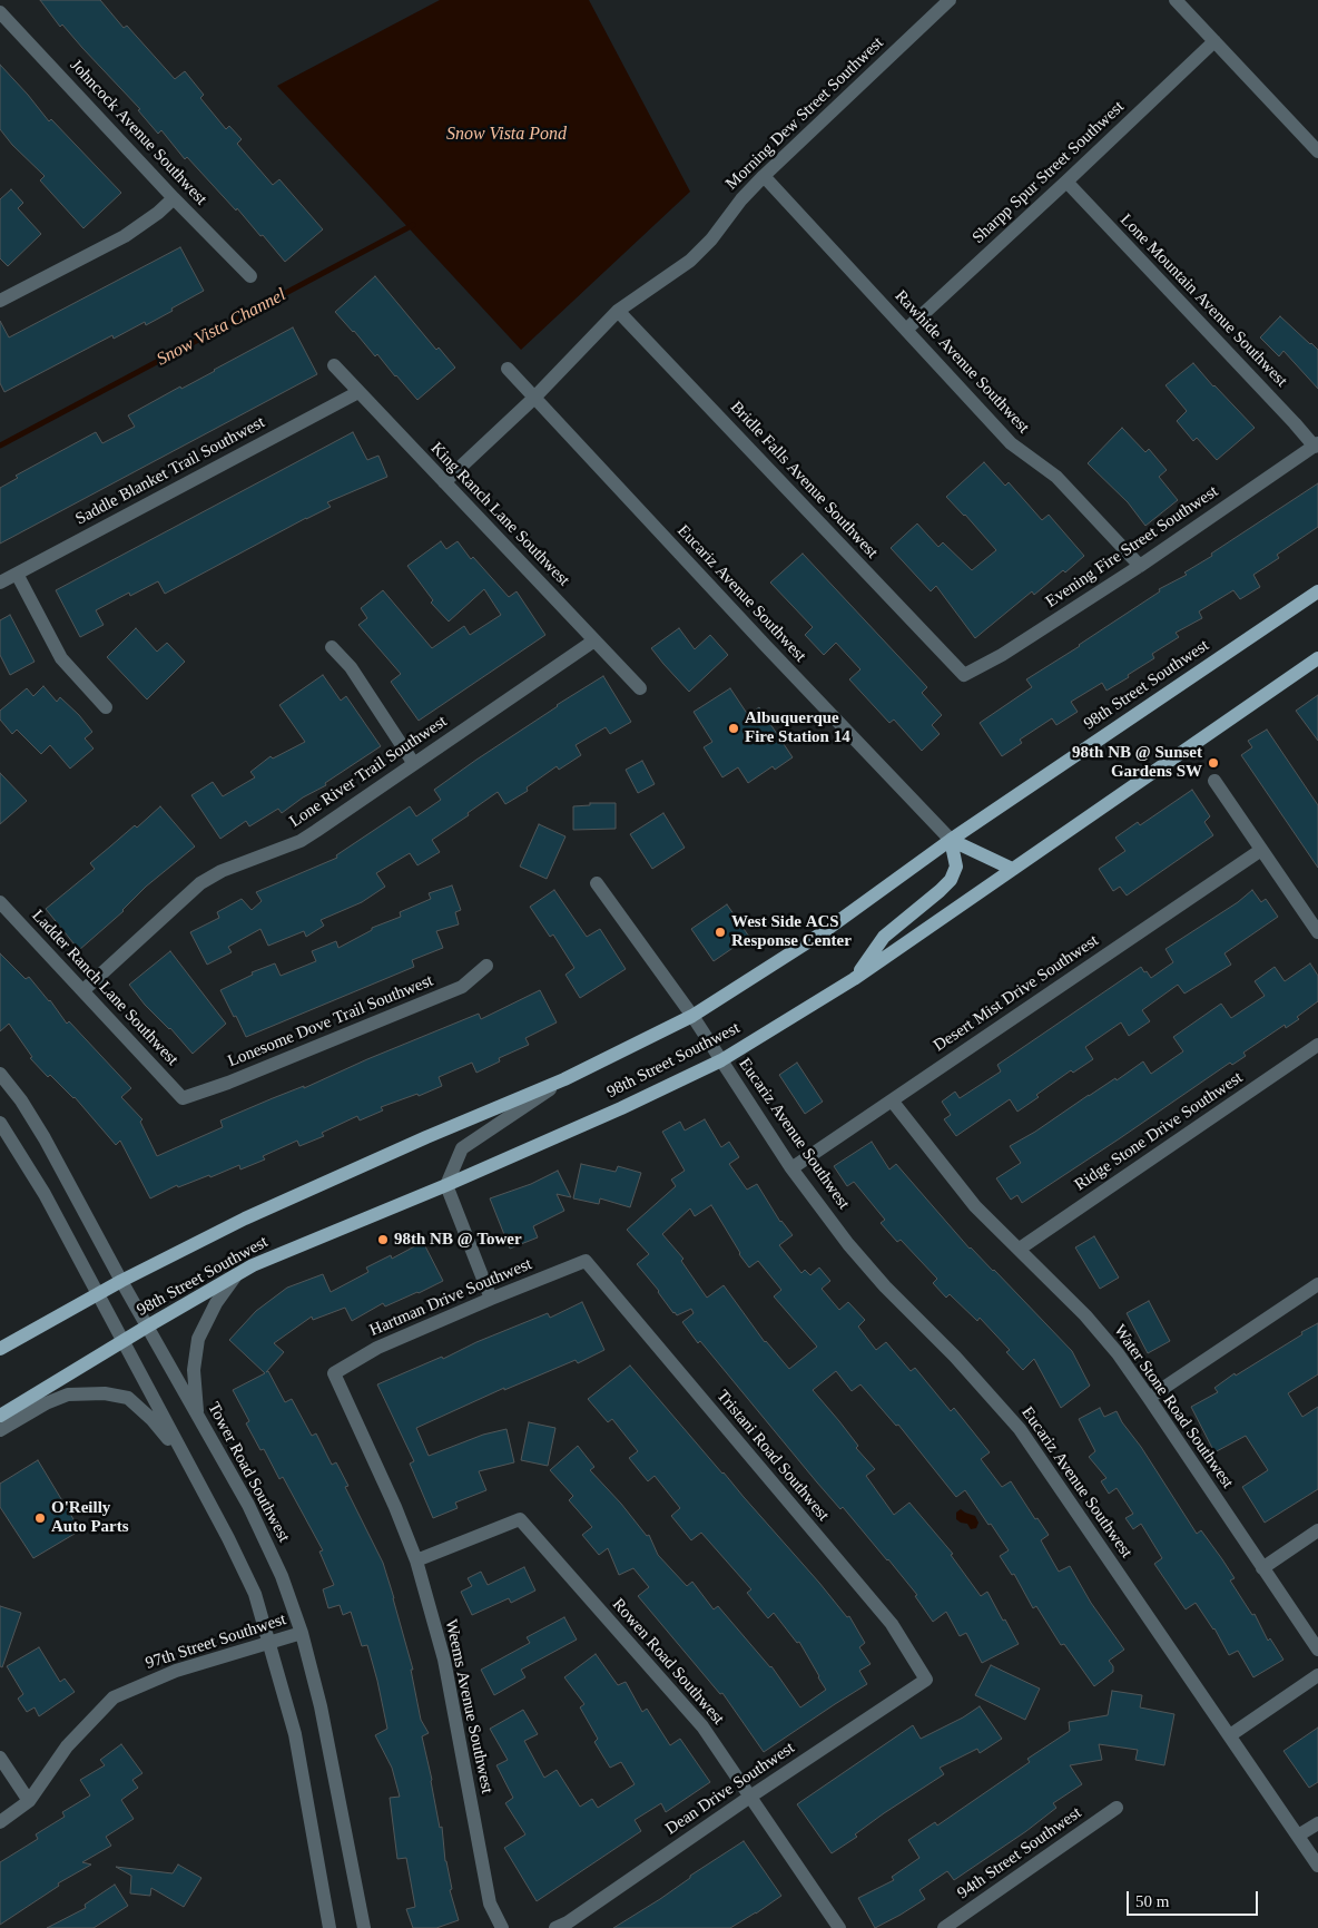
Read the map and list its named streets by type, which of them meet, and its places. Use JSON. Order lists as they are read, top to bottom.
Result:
{
  "streets": {
    "main road": ["98th Street Southwest"],
    "street": [
      "Morning Dew Street Southwest",
      "Johncock Avenue Southwest",
      "Sharpp Spur Street Southwest",
      "Lone Mountain Avenue Southwest",
      "Rawhide Avenue Southwest",
      "Saddle Blanket Trail Southwest",
      "Bridle Falls Avenue Southwest",
      "King Ranch Lane Southwest",
      "Evening Fire Street Southwest",
      "Eucariz Avenue Southwest",
      "Lone River Trail Southwest",
      "Ladder Ranch Lane Southwest",
      "Desert Mist Drive Southwest",
      "Lonesome Dove Trail Southwest",
      "Ridge Stone Drive Southwest",
      "Hartman Drive Southwest",
      "Water Stone Road Southwest",
      "Tristani Road Southwest",
      "Tower Road Southwest",
      "97th Street Southwest",
      "Rowen Road Southwest",
      "Weems Avenue Southwest",
      "Dean Drive Southwest",
      "94th Street Southwest"
    ]
  },
  "crossings": [
    ["Morning Dew Street Southwest", "Rawhide Avenue Southwest"],
    ["Morning Dew Street Southwest", "Bridle Falls Avenue Southwest"],
    ["Morning Dew Street Southwest", "King Ranch Lane Southwest"],
    ["Morning Dew Street Southwest", "Eucariz Avenue Southwest"],
    ["Sharpp Spur Street Southwest", "Lone Mountain Avenue Southwest"],
    ["Sharpp Spur Street Southwest", "Rawhide Avenue Southwest"],
    ["Lone Mountain Avenue Southwest", "Evening Fire Street Southwest"],
    ["Rawhide Avenue Southwest", "Evening Fire Street Southwest"],
    ["Saddle Blanket Trail Southwest", "King Ranch Lane Southwest"],
    ["Bridle Falls Avenue Southwest", "Evening Fire Street Southwest"],
    ["King Ranch Lane Southwest", "Lone River Trail Southwest"],
    ["Eucariz Avenue Southwest", "98th Street Southwest"],
    ["Eucariz Avenue Southwest", "Desert Mist Drive Southwest"],
    ["98th Street Southwest", "Tower Road Southwest"],
    ["Lone River Trail Southwest", "Ladder Ranch Lane Southwest"],
    ["Ladder Ranch Lane Southwest", "Lonesome Dove Trail Southwest"],
    ["Desert Mist Drive Southwest", "Water Stone Road Southwest"],
    ["Ridge Stone Drive Southwest", "Water Stone Road Southwest"],
    ["Hartman Drive Southwest", "Tristani Road Southwest"],
    ["Hartman Drive Southwest", "Weems Avenue Southwest"],
    ["Tristani Road Southwest", "Dean Drive Southwest"],
    ["Tower Road Southwest", "97th Street Southwest"],
    ["Rowen Road Southwest", "Weems Avenue Southwest"],
    ["Rowen Road Southwest", "Dean Drive Southwest"]
  ],
  "water": ["Snow Vista Pond", "Snow Vista Channel"],
  "places": [
    "Albuquerque Fire Station 14",
    "98th NB @ Sunset Gardens SW",
    "West Side ACS Response Center",
    "98th NB @ Tower",
    "O'Reilly Auto Parts"
  ],
  "scale_bar": "50 m"
}
